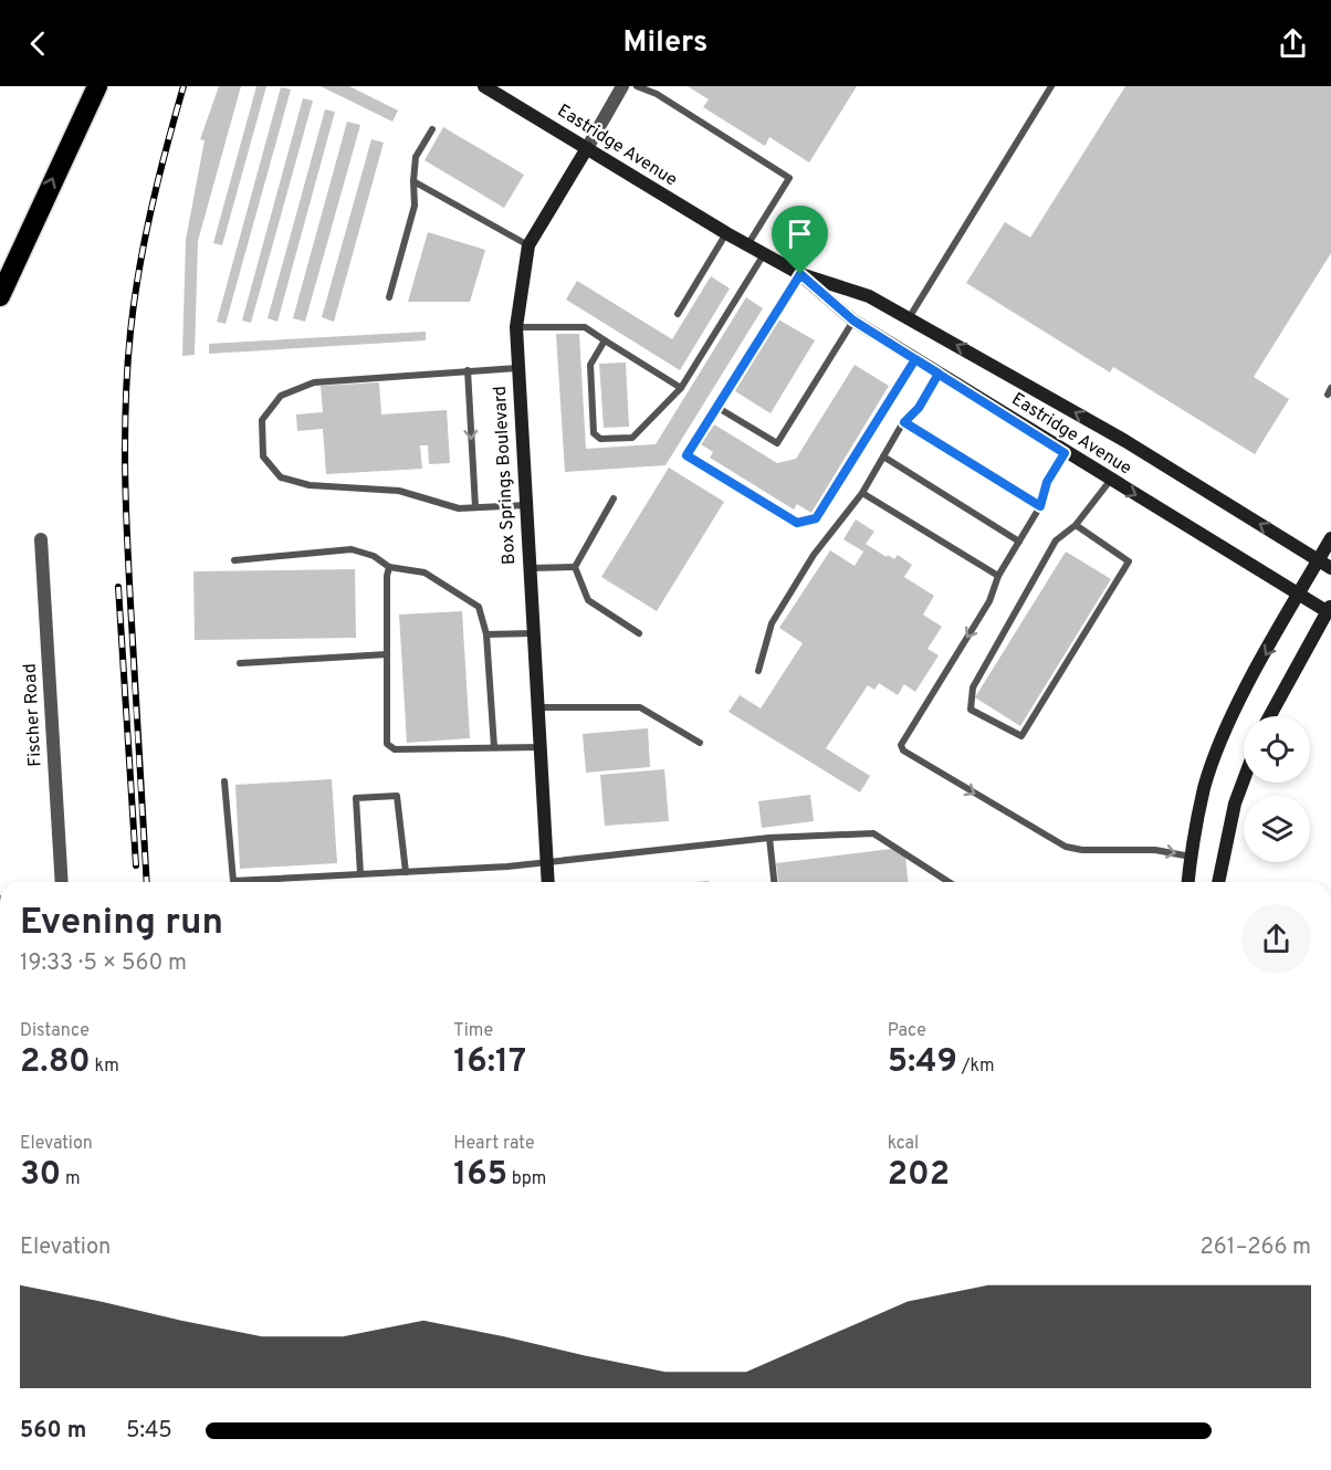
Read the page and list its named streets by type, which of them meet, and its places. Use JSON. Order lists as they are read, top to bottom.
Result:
{
  "streets": {
    "main road": ["Eastridge Avenue", "Box Springs Boulevard"],
    "street": ["Fischer Road"]
  },
  "crossings": [
    ["Eastridge Avenue", "Box Springs Boulevard"]
  ],
  "page": {
    "header": "Milers",
    "heading": ["Evening run", "19:33 · 5 × 560 m"],
    "stats": [
      ["Distance", "2.80 km"],
      ["Time", "16:17"],
      ["Pace", "5:49 /km"],
      ["Elevation", "30 m"],
      ["Heart rate", "165 bpm"],
      ["kcal", "202"]
    ],
    "chart": ["Elevation", "261–266 m"],
    "list": [
      {
        "name": "560 m",
        "note": "5:45"
      }
    ]
  }
}
